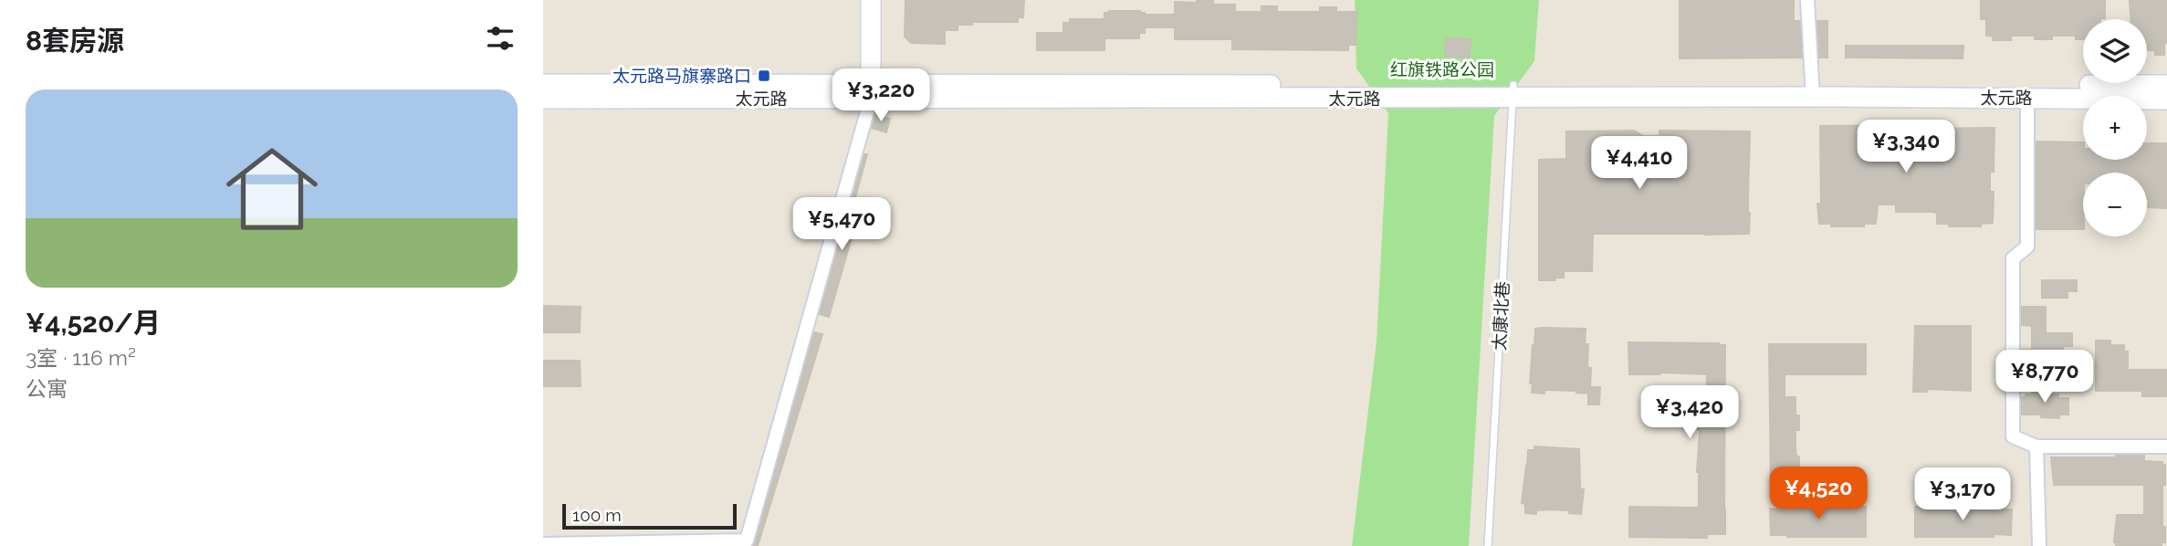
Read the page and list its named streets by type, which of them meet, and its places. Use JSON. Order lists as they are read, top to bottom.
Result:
{
  "streets": {
    "main road": ["太元路"],
    "lane": ["太康北巷"]
  },
  "crossings": [
    ["太元路", "太康北巷"]
  ],
  "parks": ["红旗铁路公园"],
  "places": {
    "transit": ["太元路马旗寨路口"]
  },
  "scale_bar": "100 m",
  "page": {
    "heading": "8套房源",
    "map_buttons": ["+", "−"],
    "price": [
      "¥3,220",
      "¥3,340",
      "¥4,410",
      "¥5,470",
      "¥8,770",
      "¥3,420",
      "¥4,520",
      "¥3,170"
    ],
    "list": [
      {
        "name": "¥4,520/月",
        "note": "3室 · 116 m² · 公寓"
      }
    ],
    "scale": "100 m"
  }
}
